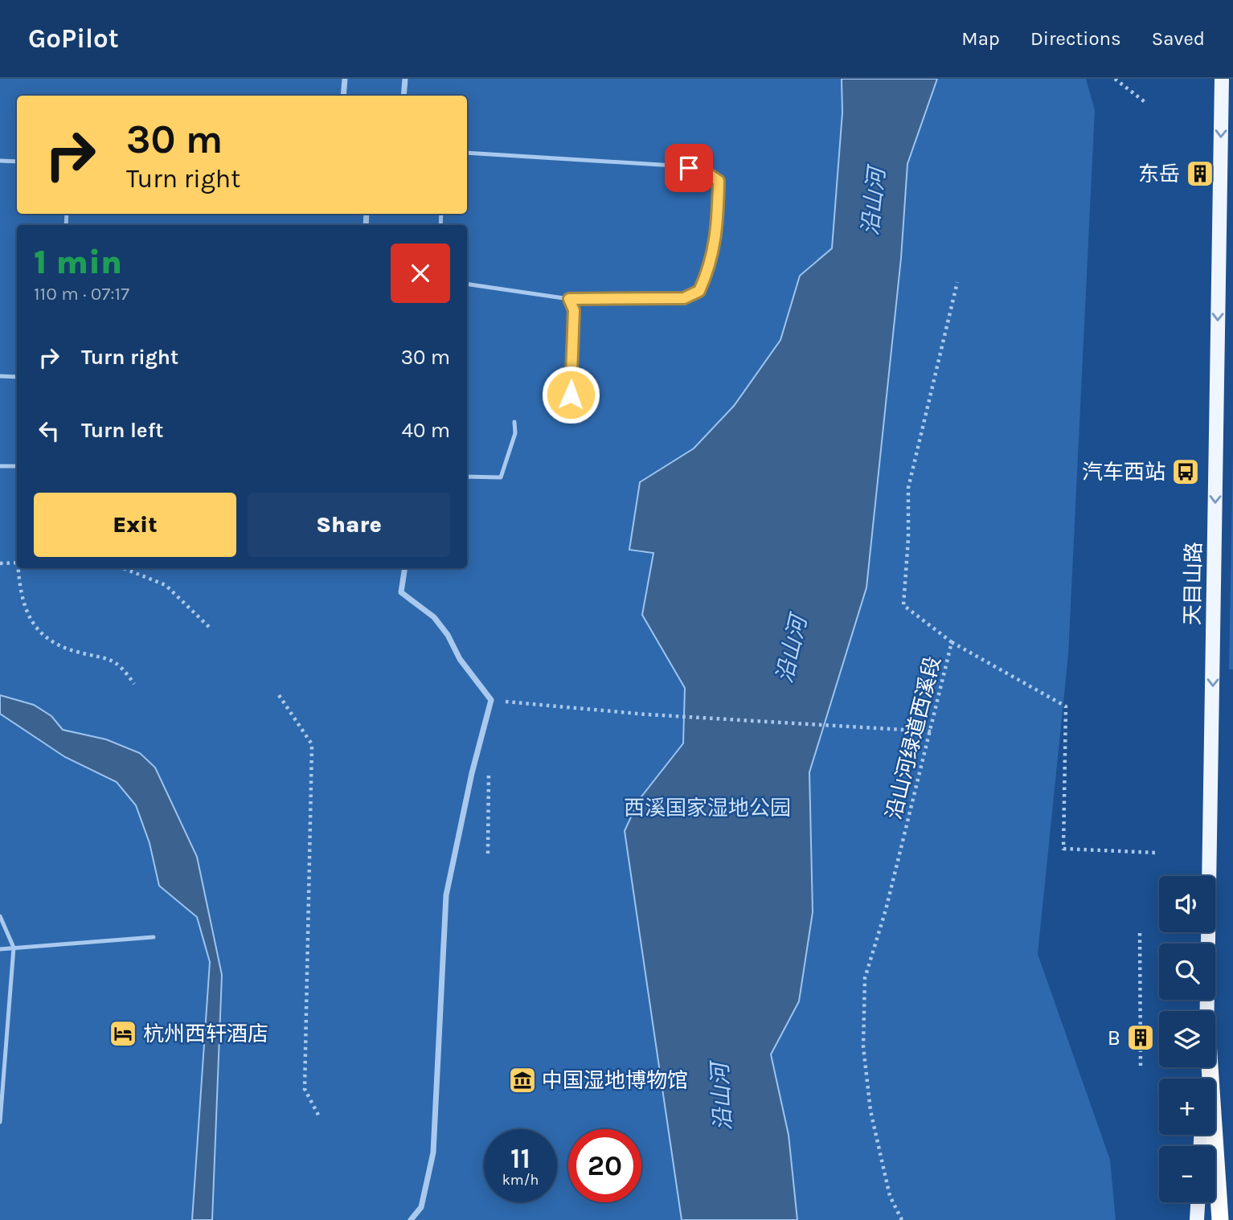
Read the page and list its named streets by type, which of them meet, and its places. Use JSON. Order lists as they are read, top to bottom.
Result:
{
  "streets": {
    "main road": ["天目山路"],
    "path": ["沿山河绿道西溪段"]
  },
  "one_way": ["天目山路"],
  "water": ["沿山河"],
  "parks": ["西溪国家湿地公园"],
  "places": {
    "building": ["东岳", "B"],
    "bus stop": ["汽车西站"],
    "hotel": ["杭州西轩酒店"],
    "museum": ["中国湿地博物馆"]
  },
  "page": {
    "header": "GoPilot",
    "nav": ["Map", "Directions", "Saved"],
    "turn": ["30 m", "Turn right"],
    "heading": ["1 min", "110 m · 07:17"],
    "list": [
      {
        "name": "Turn right",
        "value": "30 m"
      },
      {
        "name": "Turn left",
        "value": "40 m"
      }
    ],
    "buttons": ["Exit", "Share"],
    "map_buttons": ["+", "−"],
    "speed": "11 km/h",
    "limit": "20"
  }
}
